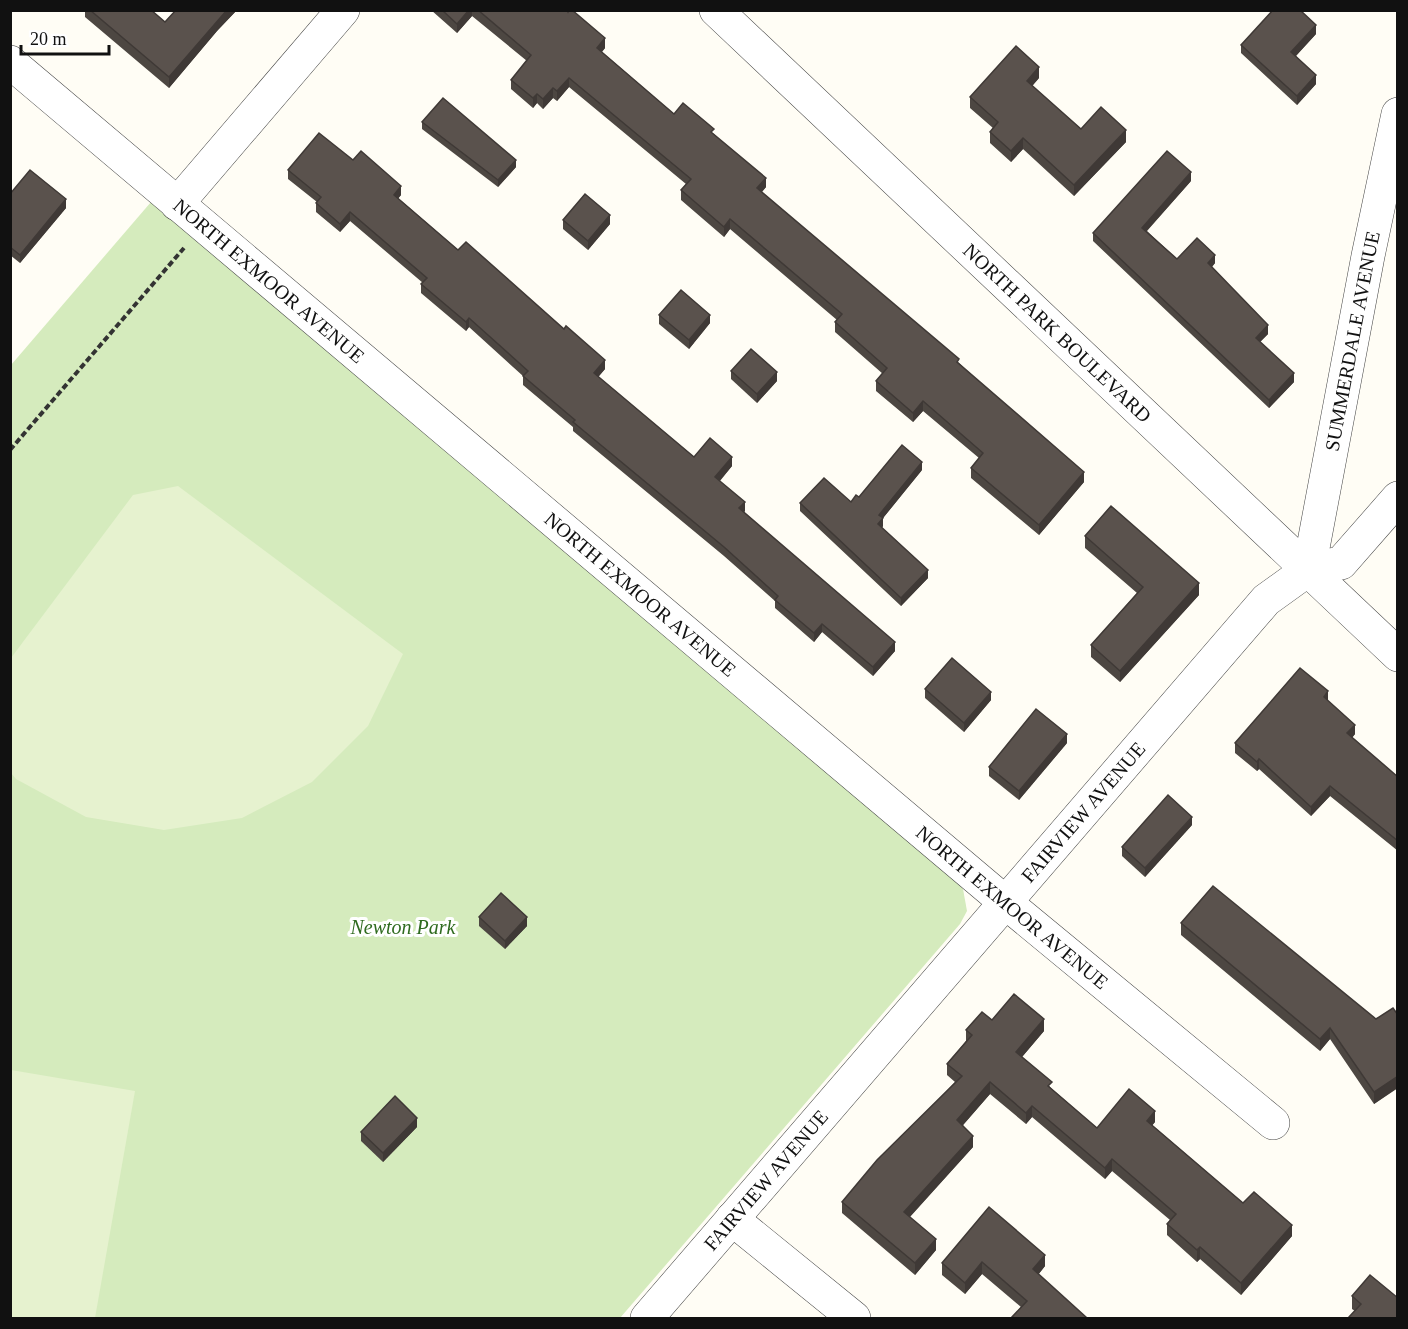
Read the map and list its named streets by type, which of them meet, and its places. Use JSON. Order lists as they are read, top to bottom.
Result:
{
  "streets": {
    "street": [
      "NORTH EXMOOR AVENUE",
      "NORTH PARK BOULEVARD",
      "SUMMERDALE AVENUE",
      "FAIRVIEW AVENUE"
    ]
  },
  "crossings": [
    ["NORTH EXMOOR AVENUE", "FAIRVIEW AVENUE"],
    ["NORTH PARK BOULEVARD", "SUMMERDALE AVENUE"],
    ["NORTH PARK BOULEVARD", "FAIRVIEW AVENUE"],
    ["SUMMERDALE AVENUE", "FAIRVIEW AVENUE"]
  ],
  "parks": ["Newton Park"],
  "scale_bar": "20 m"
}
